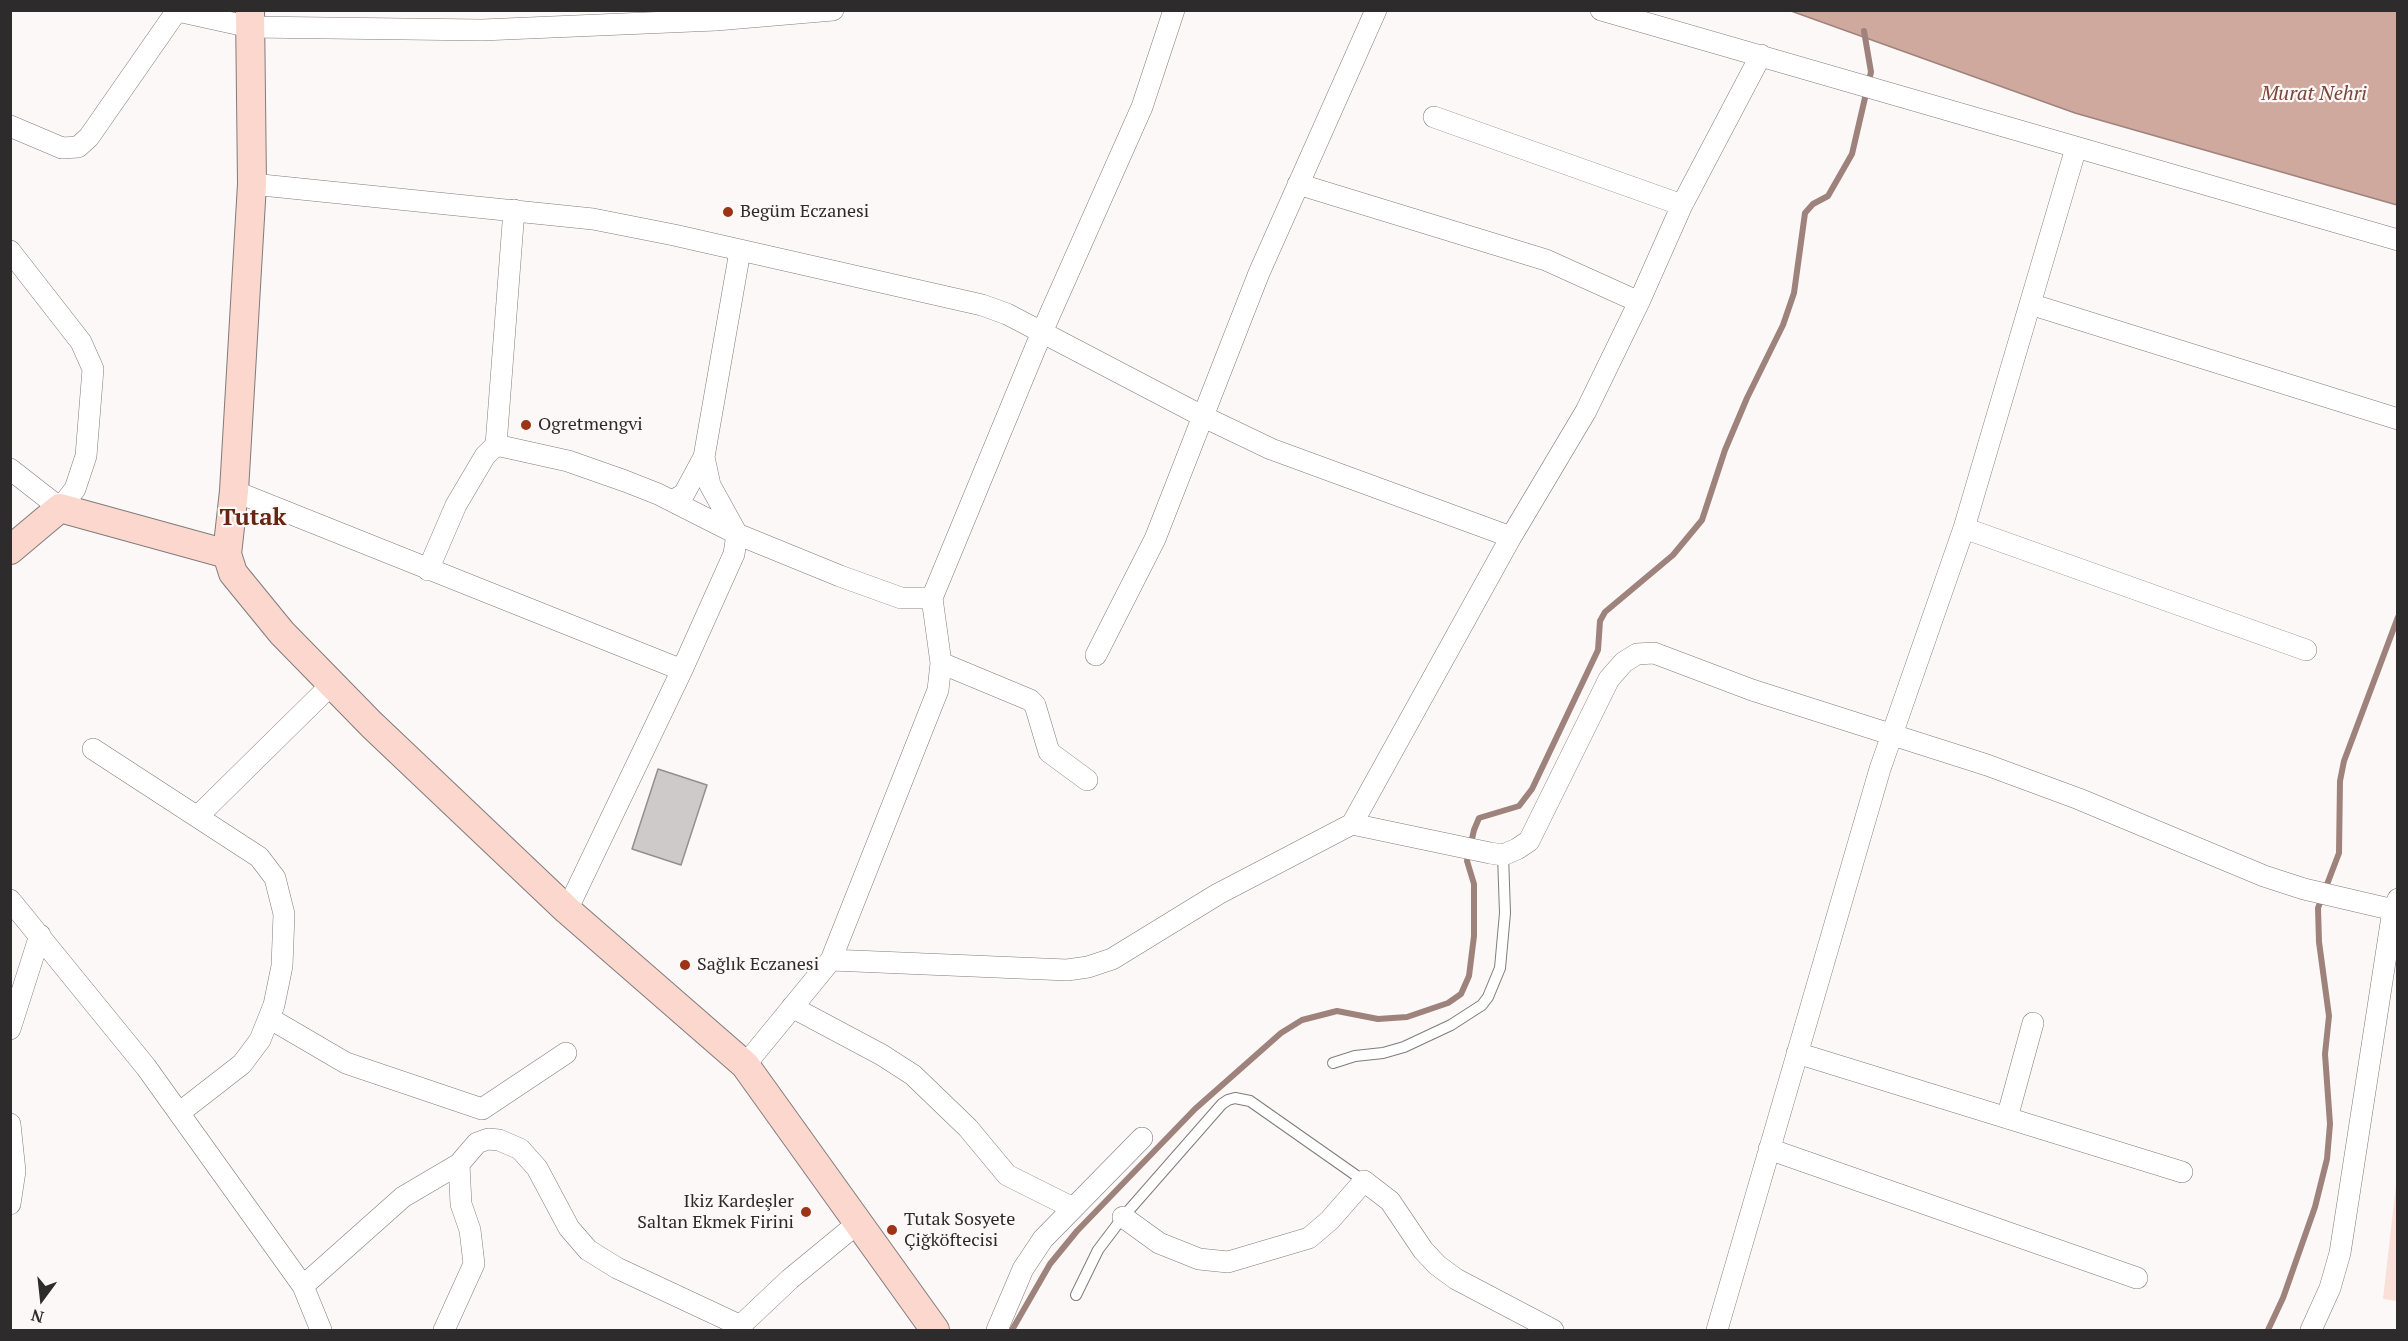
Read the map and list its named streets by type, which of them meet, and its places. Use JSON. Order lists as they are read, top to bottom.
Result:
{
  "districts": ["Tutak"],
  "water": ["Murat Nehri"],
  "places": [
    "Begüm Eczanesi",
    "Ogretmengvi",
    "Sağlık Eczanesi",
    "Ikiz Kardeşler Saltan Ekmek Firini",
    "Tutak Sosyete Çiğköftecisi"
  ],
  "north": "bottom"
}
